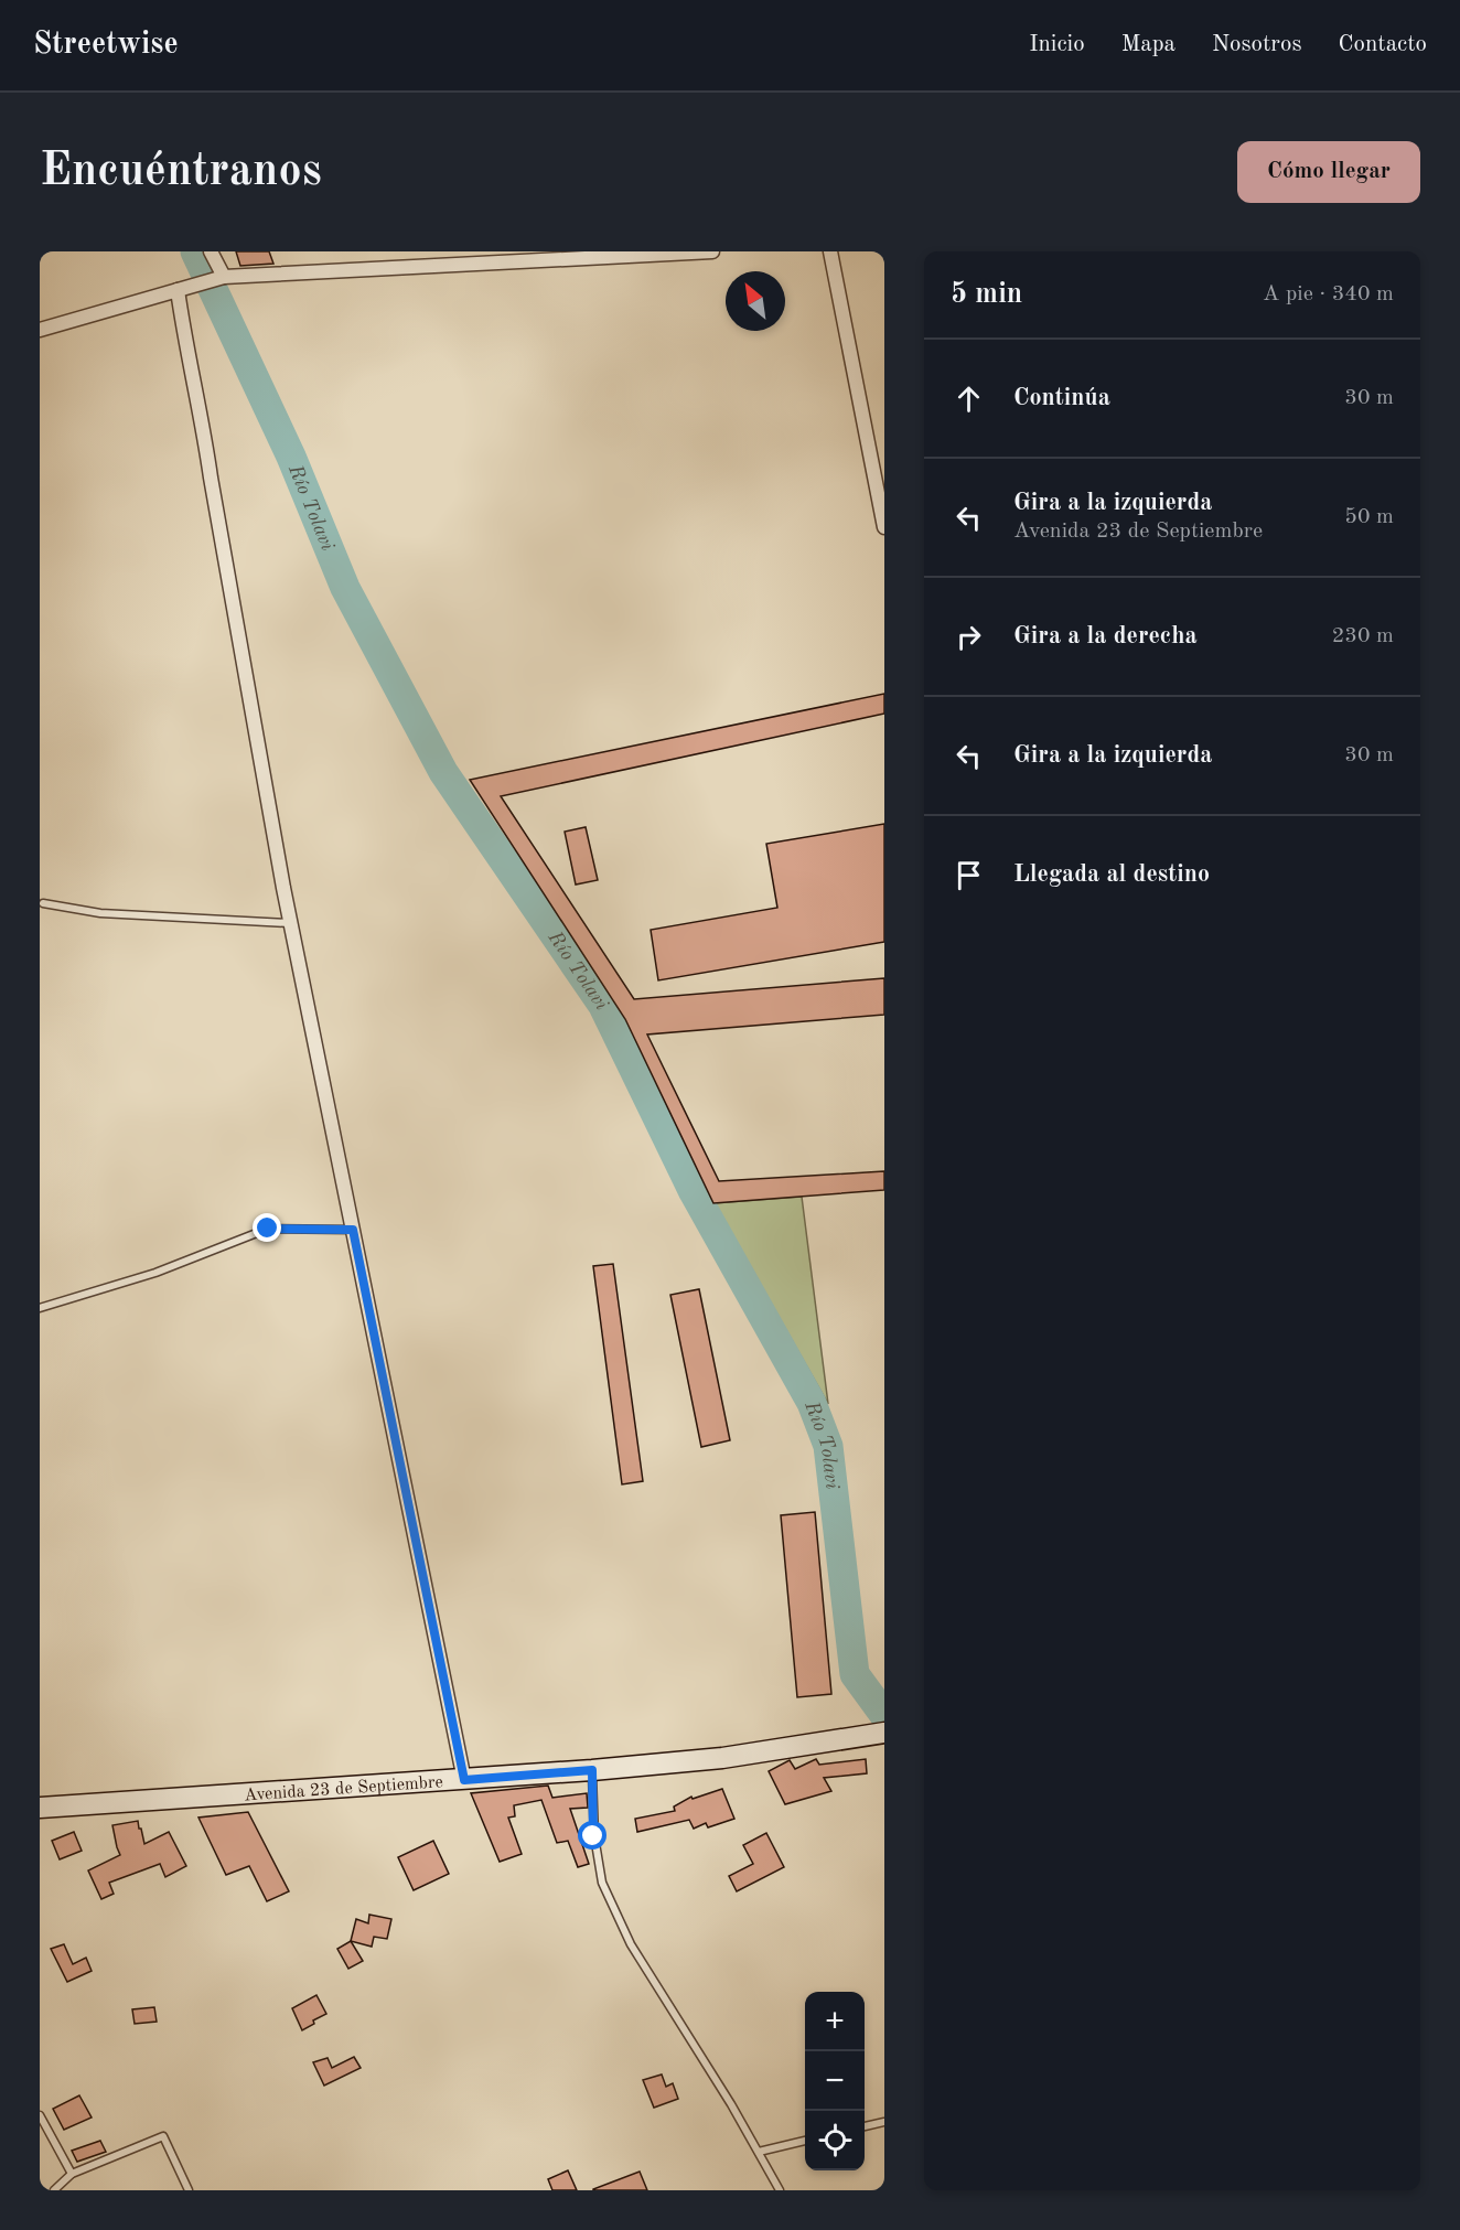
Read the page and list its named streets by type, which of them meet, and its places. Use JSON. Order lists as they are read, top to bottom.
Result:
{
  "streets": {
    "main road": ["Avenida 23 de Septiembre"]
  },
  "water": ["Río Tolavi"],
  "north": "top left",
  "page": {
    "header": "Streetwise",
    "nav": [
      "Inicio",
      "Mapa",
      "Nosotros",
      "Contacto"
    ],
    "buttons": "Cómo llegar",
    "title": "Encuéntranos",
    "heading": ["5 min", "A pie · 340 m"],
    "list": [
      ["Continúa", "30 m"],
      ["Gira a la izquierda", "Avenida 23 de Septiembre", "50 m"],
      ["Gira a la derecha", "230 m"],
      ["Gira a la izquierda", "30 m"],
      "Llegada al destino"
    ],
    "map_buttons": ["+", "−"]
  }
}
